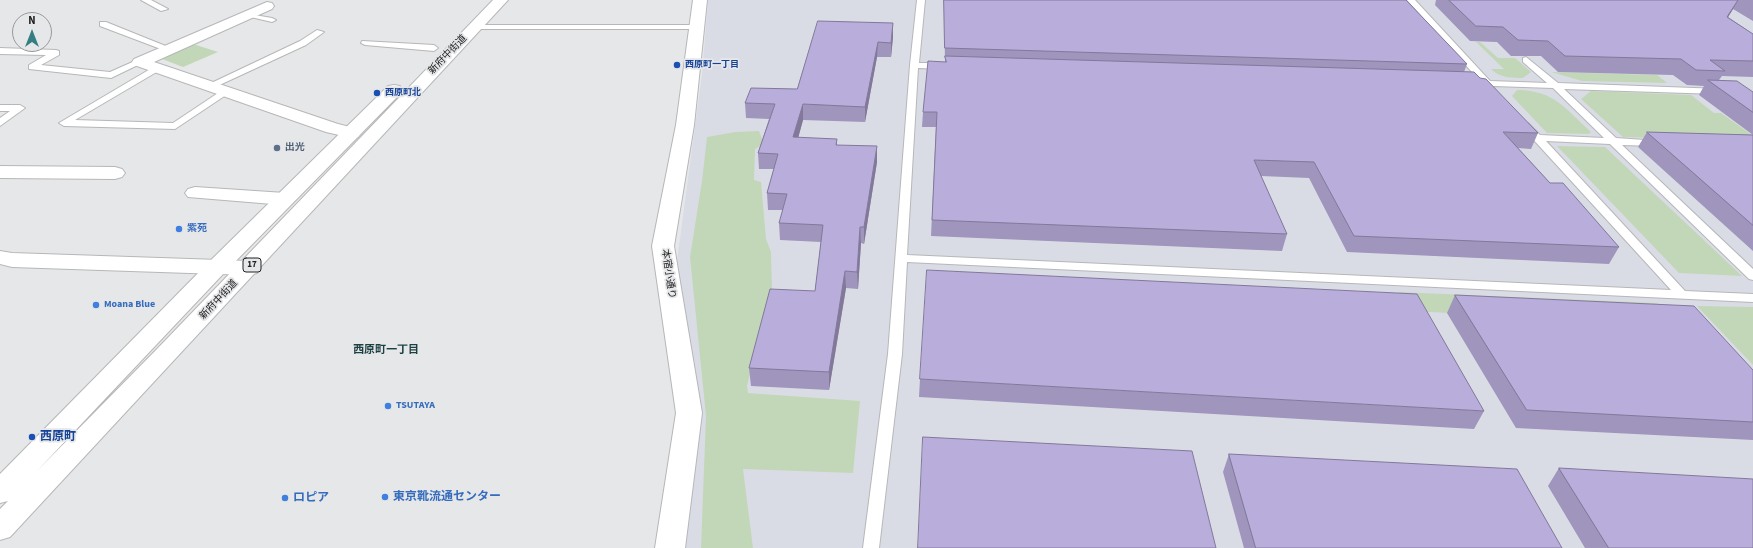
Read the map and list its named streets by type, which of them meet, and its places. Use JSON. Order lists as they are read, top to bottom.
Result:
{
  "streets": {
    "main road": ["新府中街道", "17", "本宿小通り"]
  },
  "districts": ["西原町一丁目"],
  "places": [
    "西原町一丁目",
    "西原町北",
    "出光",
    "紫苑",
    "Moana Blue",
    "TSUTAYA",
    "西原町",
    "東京靴流通センター",
    "ロピア"
  ],
  "north": "top"
}
